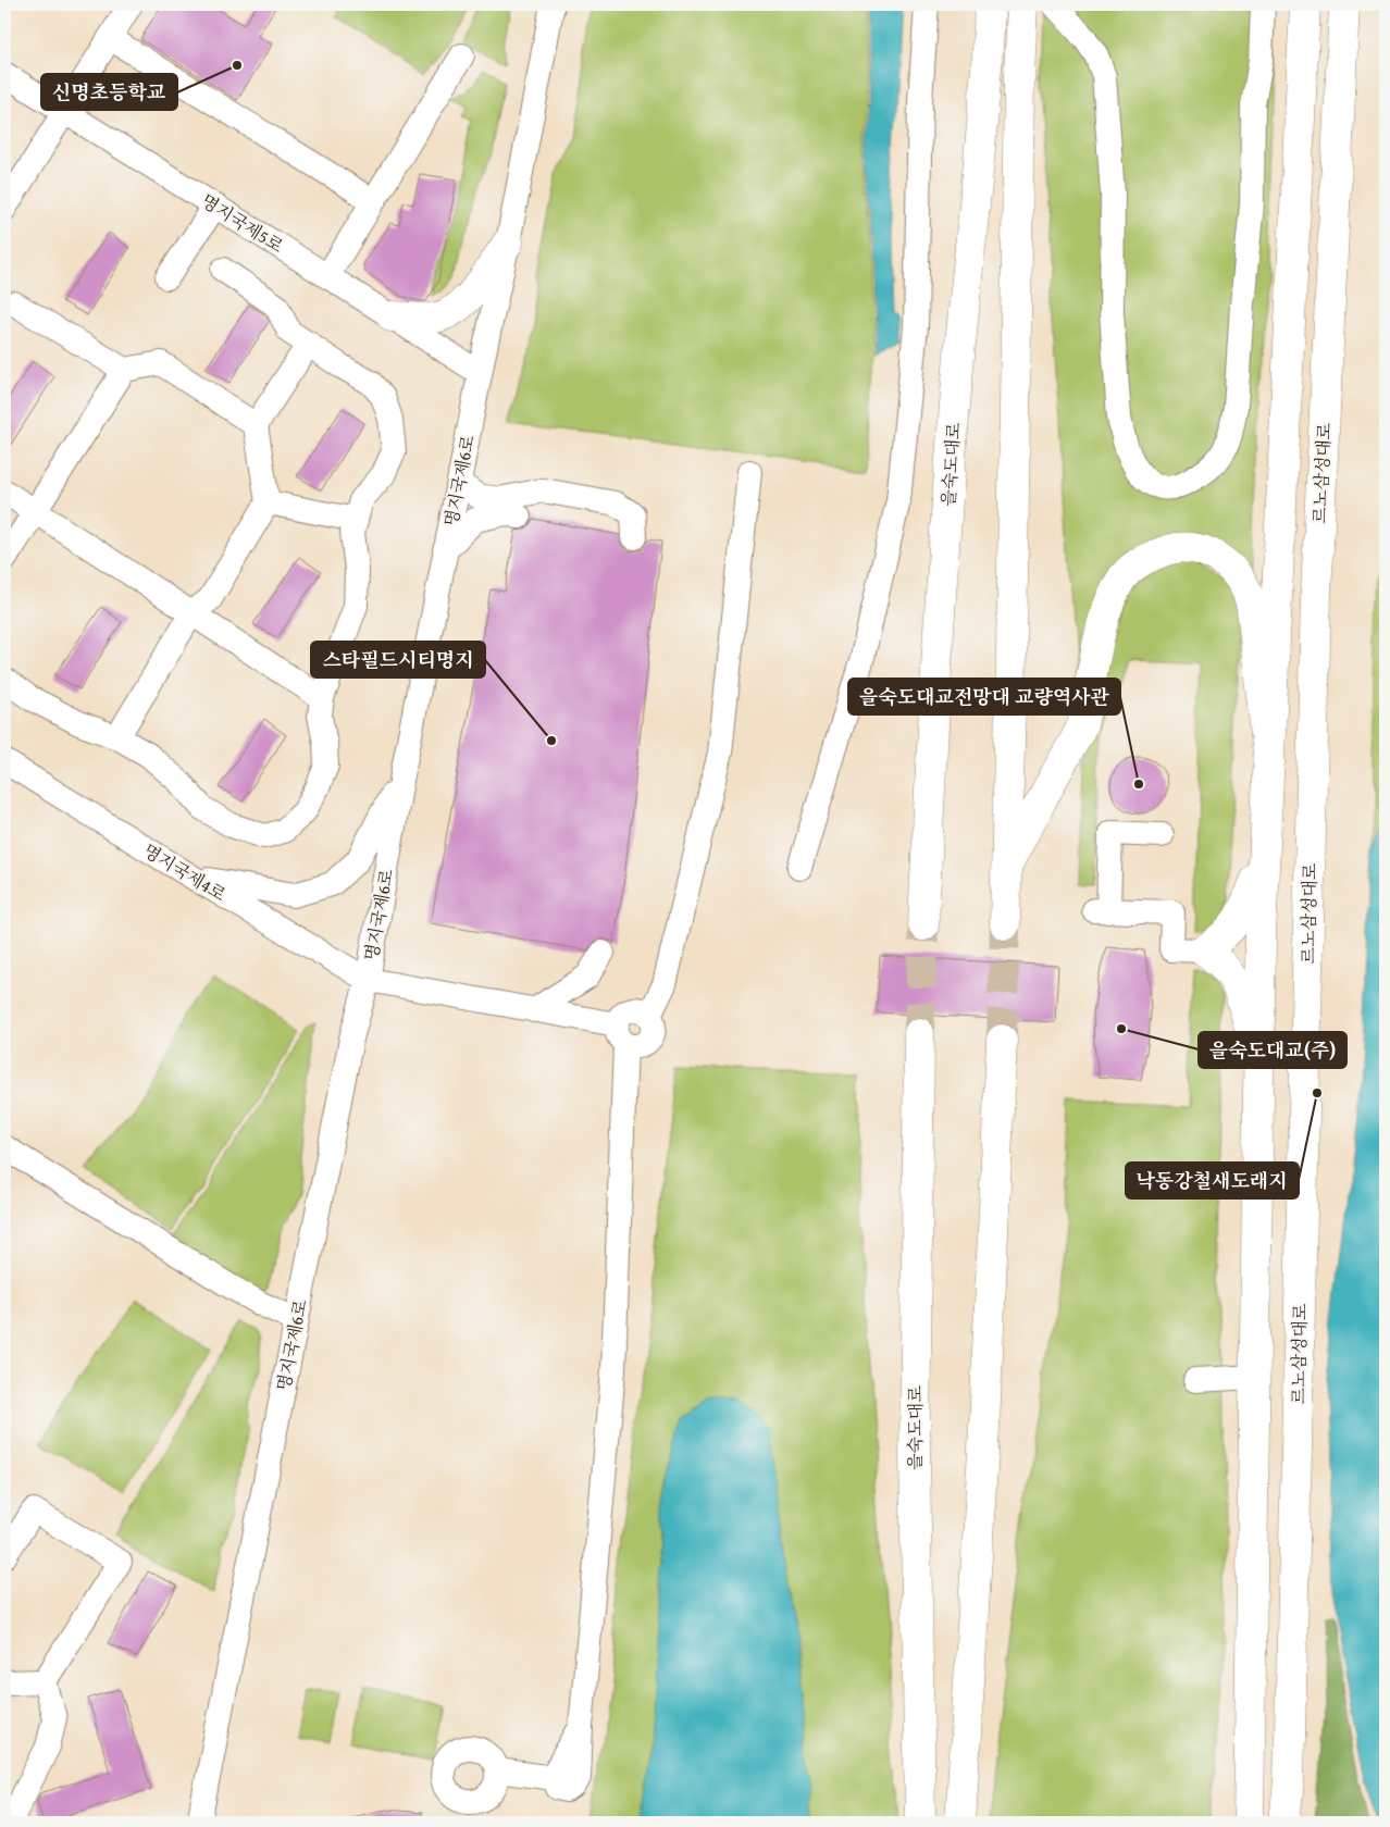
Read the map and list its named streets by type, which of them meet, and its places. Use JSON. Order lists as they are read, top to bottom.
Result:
{
  "streets": {
    "main road": ["을숙도대로", "르노삼성대로"],
    "street": ["명지국제5로", "명지국제6로", "명지국제4로"]
  },
  "crossings": [
    ["명지국제5로", "명지국제6로"],
    ["명지국제6로", "명지국제4로"]
  ],
  "places": [
    "신명초등학교",
    "스타필드시티명지",
    "을숙도대교전망대 교량역사관",
    "을숙도대교(주)",
    "낙동강철새도래지"
  ]
}
